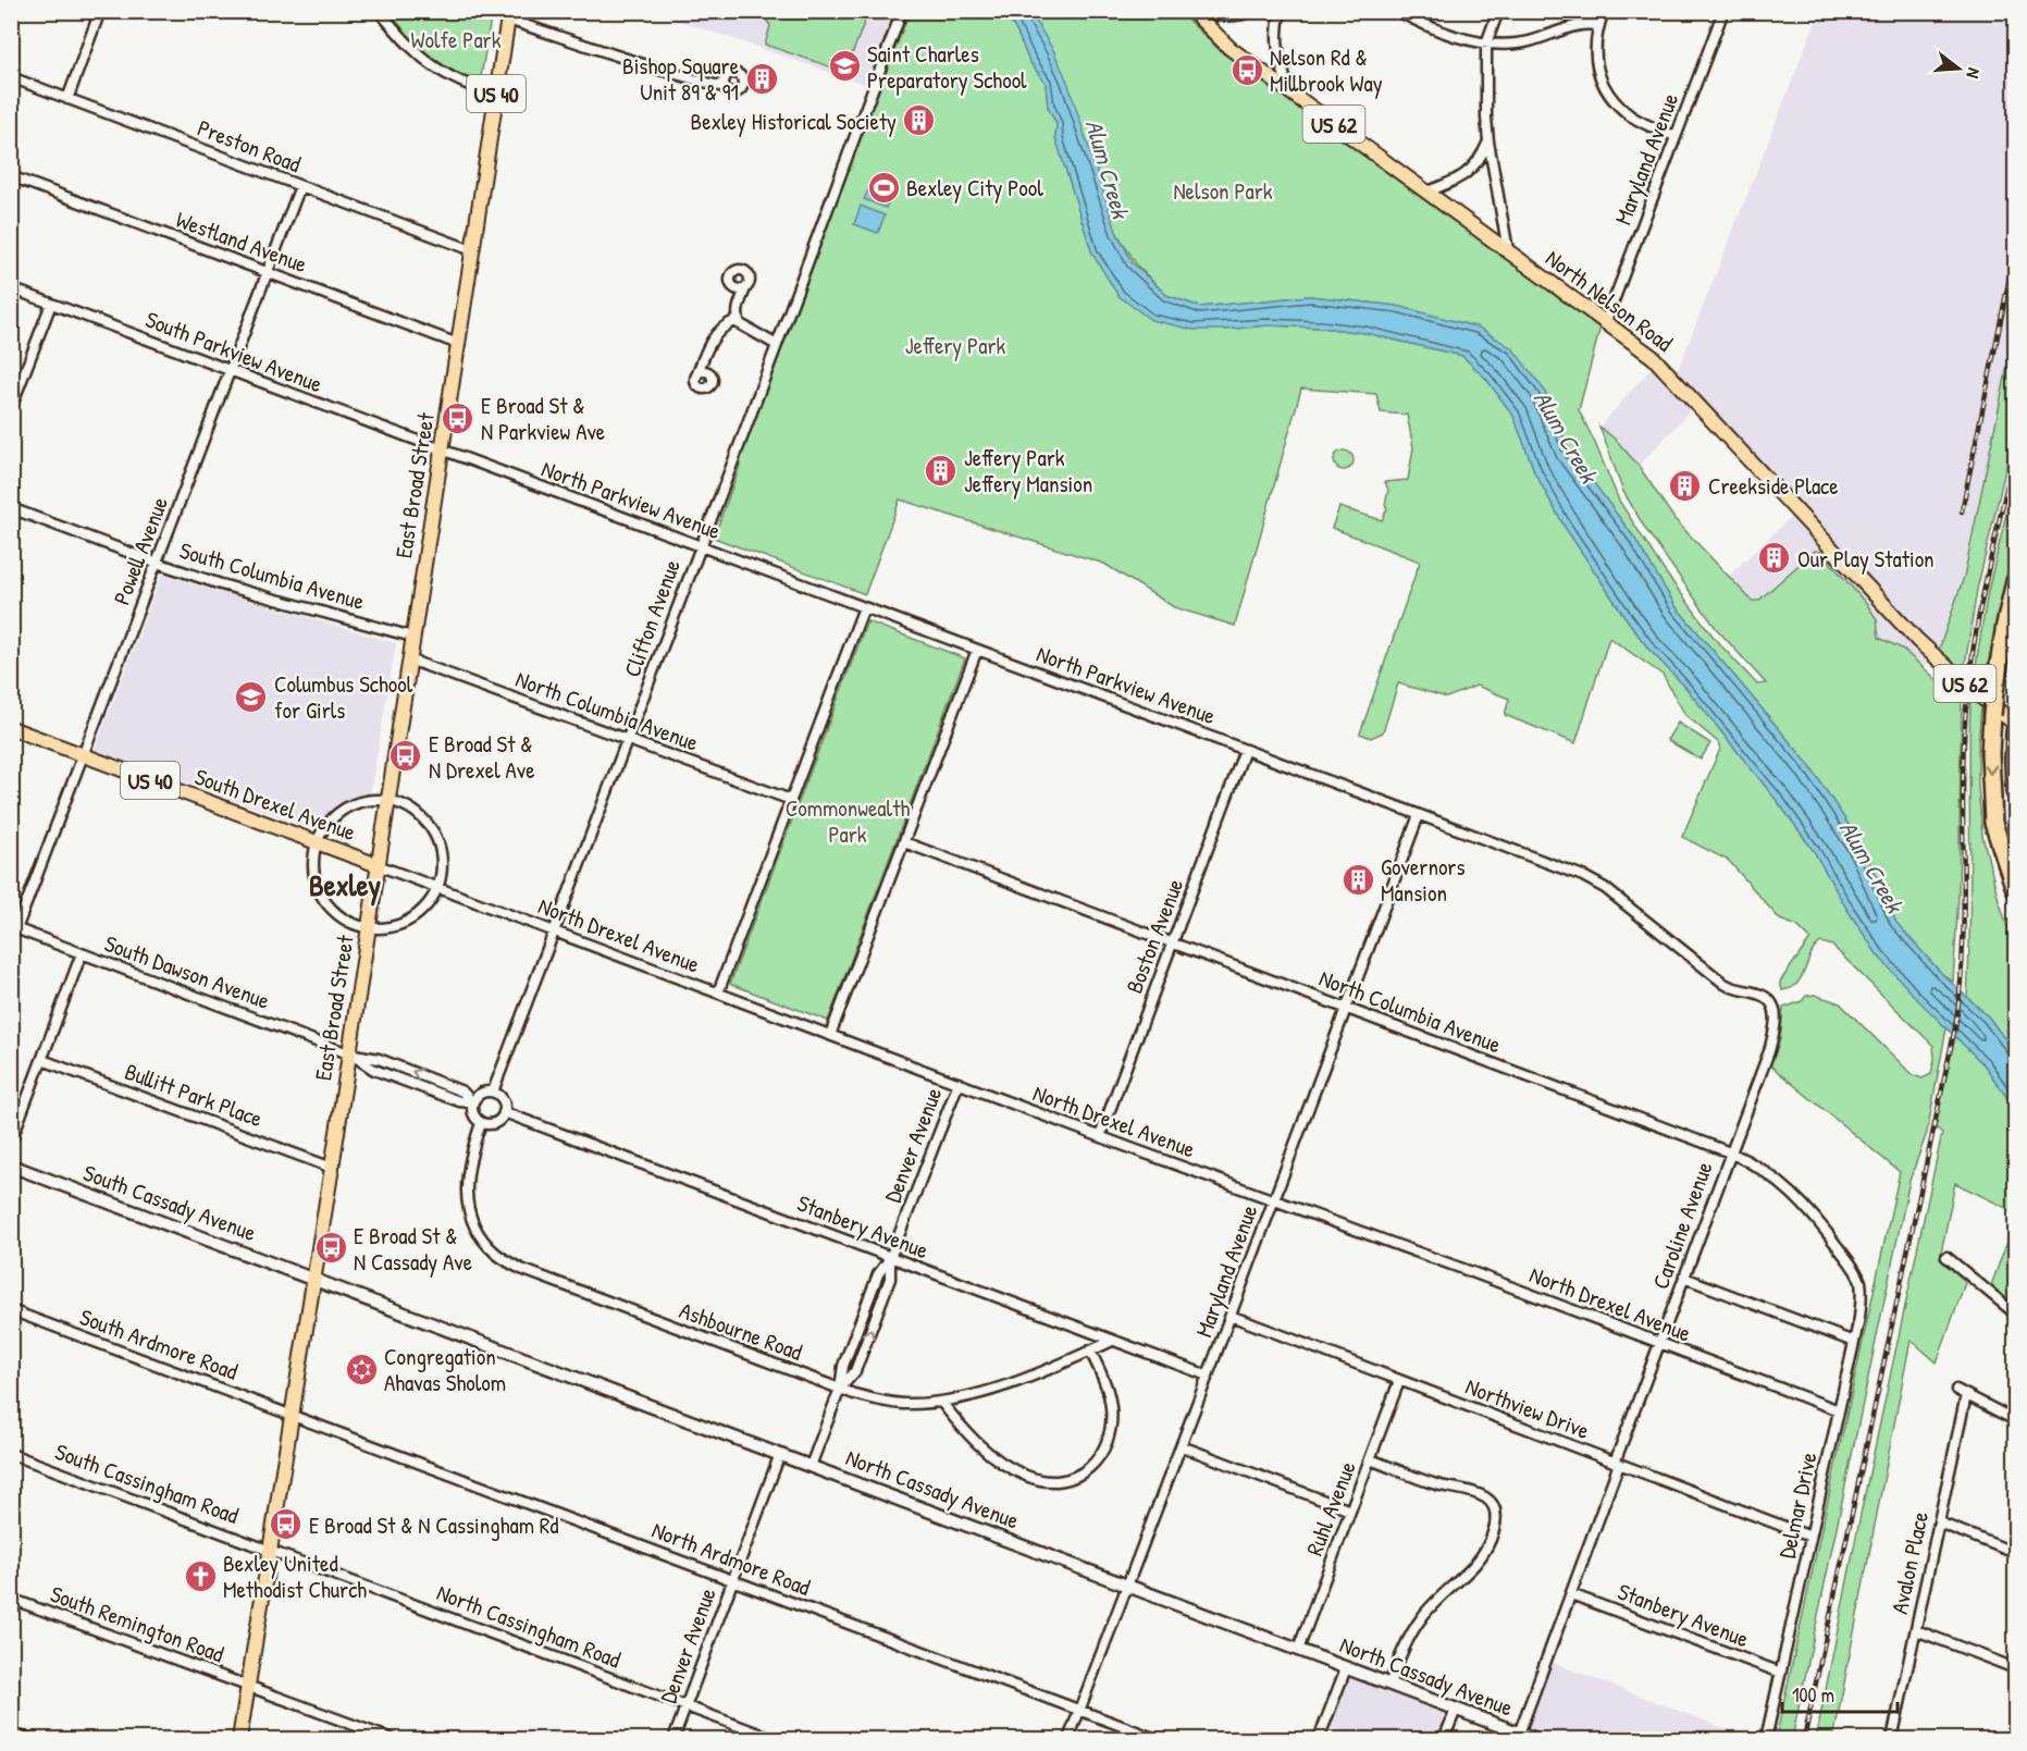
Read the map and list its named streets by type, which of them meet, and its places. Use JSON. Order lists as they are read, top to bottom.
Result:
{
  "streets": {
    "main road": [
      "US 40",
      "US 62",
      "North Nelson Road",
      "East Broad Street",
      "South Drexel Avenue"
    ],
    "street": [
      "Preston Road",
      "Maryland Avenue",
      "Westland Avenue",
      "South Parkview Avenue",
      "North Parkview Avenue",
      "Powell Avenue",
      "South Columbia Avenue",
      "Clifton Avenue",
      "North Columbia Avenue",
      "North Drexel Avenue",
      "Boston Avenue",
      "South Dawson Avenue",
      "Bullitt Park Place",
      "Denver Avenue",
      "South Cassady Avenue",
      "Caroline Avenue",
      "Stanbery Avenue",
      "Ashbourne Road",
      "South Ardmore Road",
      "Northview Drive",
      "South Cassingham Road",
      "North Cassady Avenue",
      "Delmar Drive",
      "Ruhl Avenue",
      "North Ardmore Road",
      "Avalon Place",
      "South Remington Road",
      "North Cassingham Road"
    ]
  },
  "crossings": [
    ["Preston Road", "East Broad Street"],
    ["Preston Road", "Powell Avenue"],
    ["Maryland Avenue", "North Nelson Road"],
    ["Maryland Avenue", "North Parkview Avenue"],
    ["Maryland Avenue", "North Columbia Avenue"],
    ["Maryland Avenue", "North Drexel Avenue"],
    ["Maryland Avenue", "Stanbery Avenue"],
    ["Maryland Avenue", "Northview Drive"],
    ["Maryland Avenue", "North Cassady Avenue"],
    ["Maryland Avenue", "North Ardmore Road"],
    ["Westland Avenue", "East Broad Street"],
    ["Westland Avenue", "Powell Avenue"],
    ["South Parkview Avenue", "East Broad Street"],
    ["South Parkview Avenue", "North Parkview Avenue"],
    ["South Parkview Avenue", "Powell Avenue"],
    ["East Broad Street", "North Parkview Avenue"],
    ["East Broad Street", "South Columbia Avenue"],
    ["East Broad Street", "North Columbia Avenue"],
    ["East Broad Street", "South Drexel Avenue"],
    ["East Broad Street", "North Drexel Avenue"],
    ["East Broad Street", "South Dawson Avenue"],
    ["East Broad Street", "Bullitt Park Place"],
    ["East Broad Street", "South Cassady Avenue"],
    ["East Broad Street", "South Ardmore Road"],
    ["East Broad Street", "South Cassingham Road"],
    ["East Broad Street", "North Cassady Avenue"],
    ["East Broad Street", "North Ardmore Road"],
    ["East Broad Street", "South Remington Road"],
    ["East Broad Street", "North Cassingham Road"],
    ["North Parkview Avenue", "Clifton Avenue"],
    ["North Parkview Avenue", "Boston Avenue"],
    ["North Parkview Avenue", "Caroline Avenue"],
    ["Powell Avenue", "South Columbia Avenue"],
    ["Powell Avenue", "South Drexel Avenue"],
    ["Powell Avenue", "South Dawson Avenue"],
    ["Clifton Avenue", "North Columbia Avenue"],
    ["Clifton Avenue", "North Drexel Avenue"],
    ["Clifton Avenue", "Stanbery Avenue"],
    ["Clifton Avenue", "Ashbourne Road"],
    ["North Columbia Avenue", "Boston Avenue"],
    ["North Columbia Avenue", "Caroline Avenue"],
    ["North Columbia Avenue", "Delmar Drive"],
    ["South Drexel Avenue", "North Drexel Avenue"],
    ["North Drexel Avenue", "Boston Avenue"],
    ["North Drexel Avenue", "Denver Avenue"],
    ["North Drexel Avenue", "Caroline Avenue"],
    ["North Drexel Avenue", "Delmar Drive"],
    ["Denver Avenue", "Stanbery Avenue"],
    ["Denver Avenue", "Ashbourne Road"],
    ["Denver Avenue", "North Cassady Avenue"],
    ["Denver Avenue", "North Ardmore Road"],
    ["Denver Avenue", "North Cassingham Road"],
    ["South Cassady Avenue", "North Cassady Avenue"],
    ["Caroline Avenue", "Stanbery Avenue"],
    ["Caroline Avenue", "Northview Drive"],
    ["Caroline Avenue", "North Cassady Avenue"],
    ["Stanbery Avenue", "Ashbourne Road"],
    ["Stanbery Avenue", "Delmar Drive"],
    ["South Ardmore Road", "North Ardmore Road"],
    ["Northview Drive", "Delmar Drive"],
    ["Northview Drive", "Ruhl Avenue"],
    ["South Cassingham Road", "North Cassingham Road"],
    ["North Cassady Avenue", "Ruhl Avenue"]
  ],
  "districts": ["Bexley"],
  "water": ["Alum Creek"],
  "parks": [
    "Wolfe Park",
    "Nelson Park",
    "Jeffery Park",
    "Commonwealth Park"
  ],
  "places": {
    "school or university": ["Saint Charles Preparatory School", "Columbus School for Girls"],
    "bus stop": [
      "Nelson Rd & Millbrook Way",
      "E Broad St & N Parkview Ave",
      "E Broad St & N Drexel Ave",
      "E Broad St & N Cassady Ave",
      "E Broad St & N Cassingham Rd"
    ],
    "building": [
      "Bishop Square Unit 89 & 91",
      "Bexley Historical Society",
      "Jeffery Park Jeffery Mansion",
      "Creekside Place",
      "Our Play Station",
      "Governors Mansion"
    ],
    "sports": ["Bexley City Pool"],
    "synagogue": ["Congregation Ahavas Sholom"],
    "church": ["Bexley United Methodist Church"]
  },
  "scale_bar": "100 m",
  "north": "right"
}
